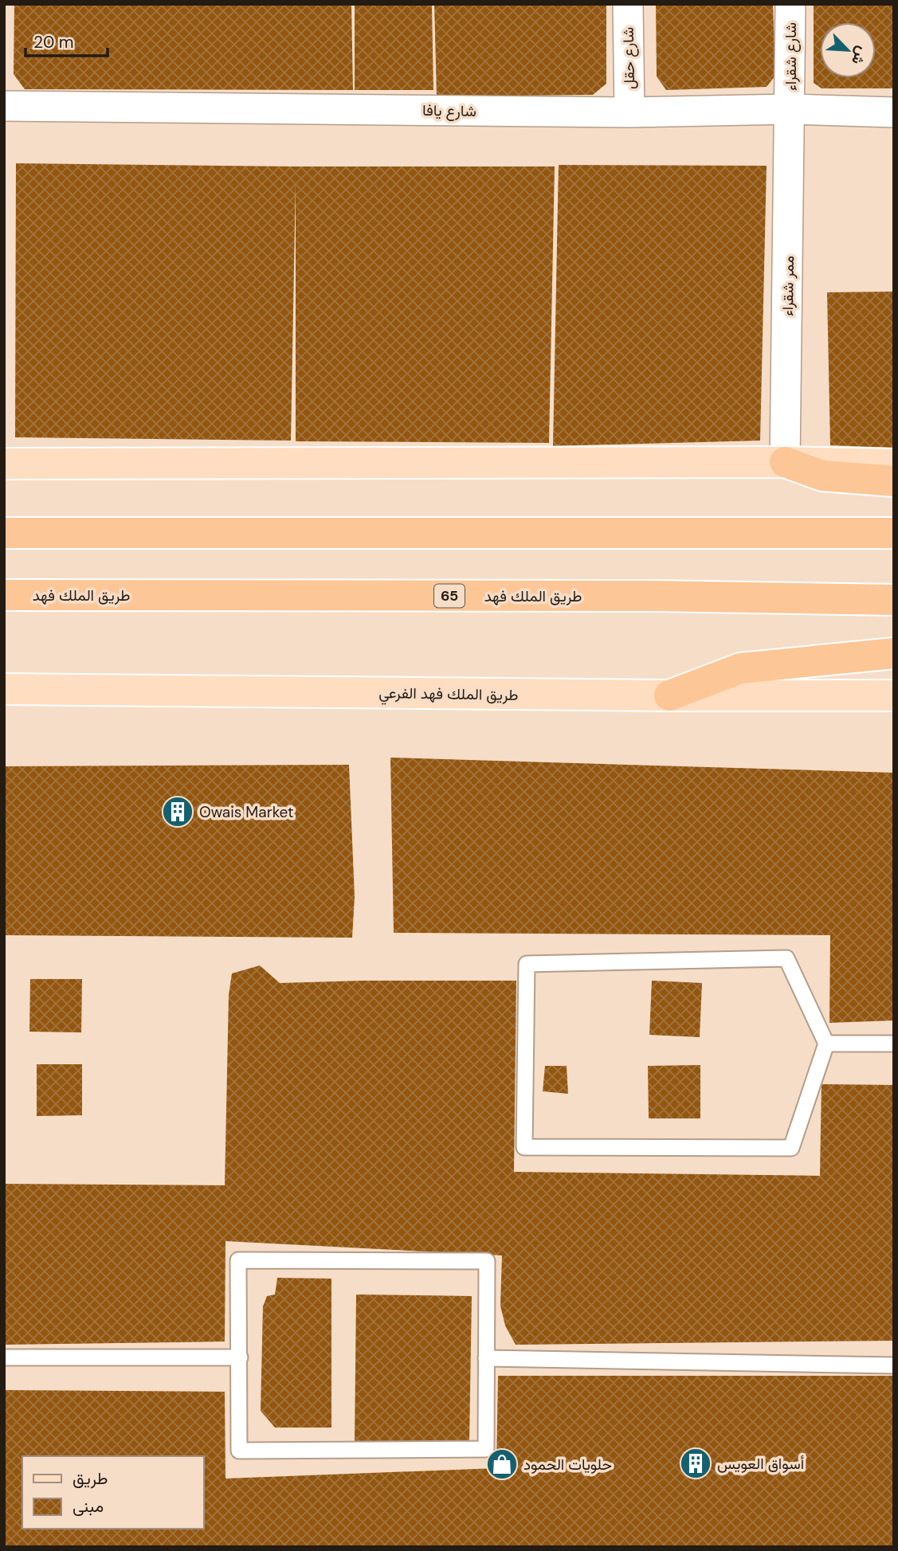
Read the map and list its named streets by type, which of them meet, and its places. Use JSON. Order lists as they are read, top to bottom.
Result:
{
  "streets": {
    "highway": ["طريق الملك فهد", "65"],
    "main road": ["طريق الملك فهد الفرعي"],
    "street": [
      "شارع شقراء",
      "شارع حقل",
      "شارع يافا",
      "ممر شقراء"
    ]
  },
  "crossings": [
    ["شارع شقراء", "شارع يافا"],
    ["شارع شقراء", "ممر شقراء"],
    ["شارع حقل", "شارع يافا"],
    ["شارع يافا", "ممر شقراء"]
  ],
  "places": {
    "building": ["Owais Market", "أسواق العويس"],
    "shop": ["حلويات الحمود"]
  },
  "legend": ["طريق", "مبنى"],
  "scale_bar": "20 m",
  "north": "bottom right"
}
